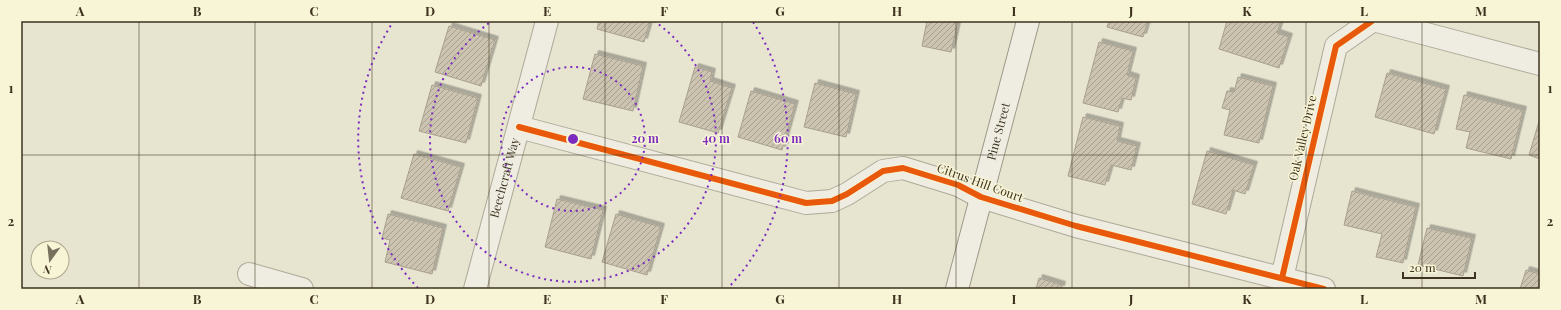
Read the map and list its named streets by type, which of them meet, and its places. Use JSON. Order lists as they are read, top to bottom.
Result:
{
  "streets": {
    "street": [
      "Pine Street",
      "Oak Valley Drive",
      "Beechcraft Way",
      "Citrus Hill Court"
    ]
  },
  "crossings": [
    ["Pine Street", "Citrus Hill Court"],
    ["Oak Valley Drive", "Citrus Hill Court"],
    ["Beechcraft Way", "Citrus Hill Court"]
  ],
  "scale_bar": "20 m",
  "north": "bottom",
  "grid": {
    "columns": [
      "A",
      "B",
      "C",
      "D",
      "E",
      "F",
      "G",
      "H",
      "I",
      "J",
      "K",
      "L",
      "M"
    ],
    "rows": ["1", "2"]
  },
  "rings": ["20 m", "40 m", "60 m"]
}
